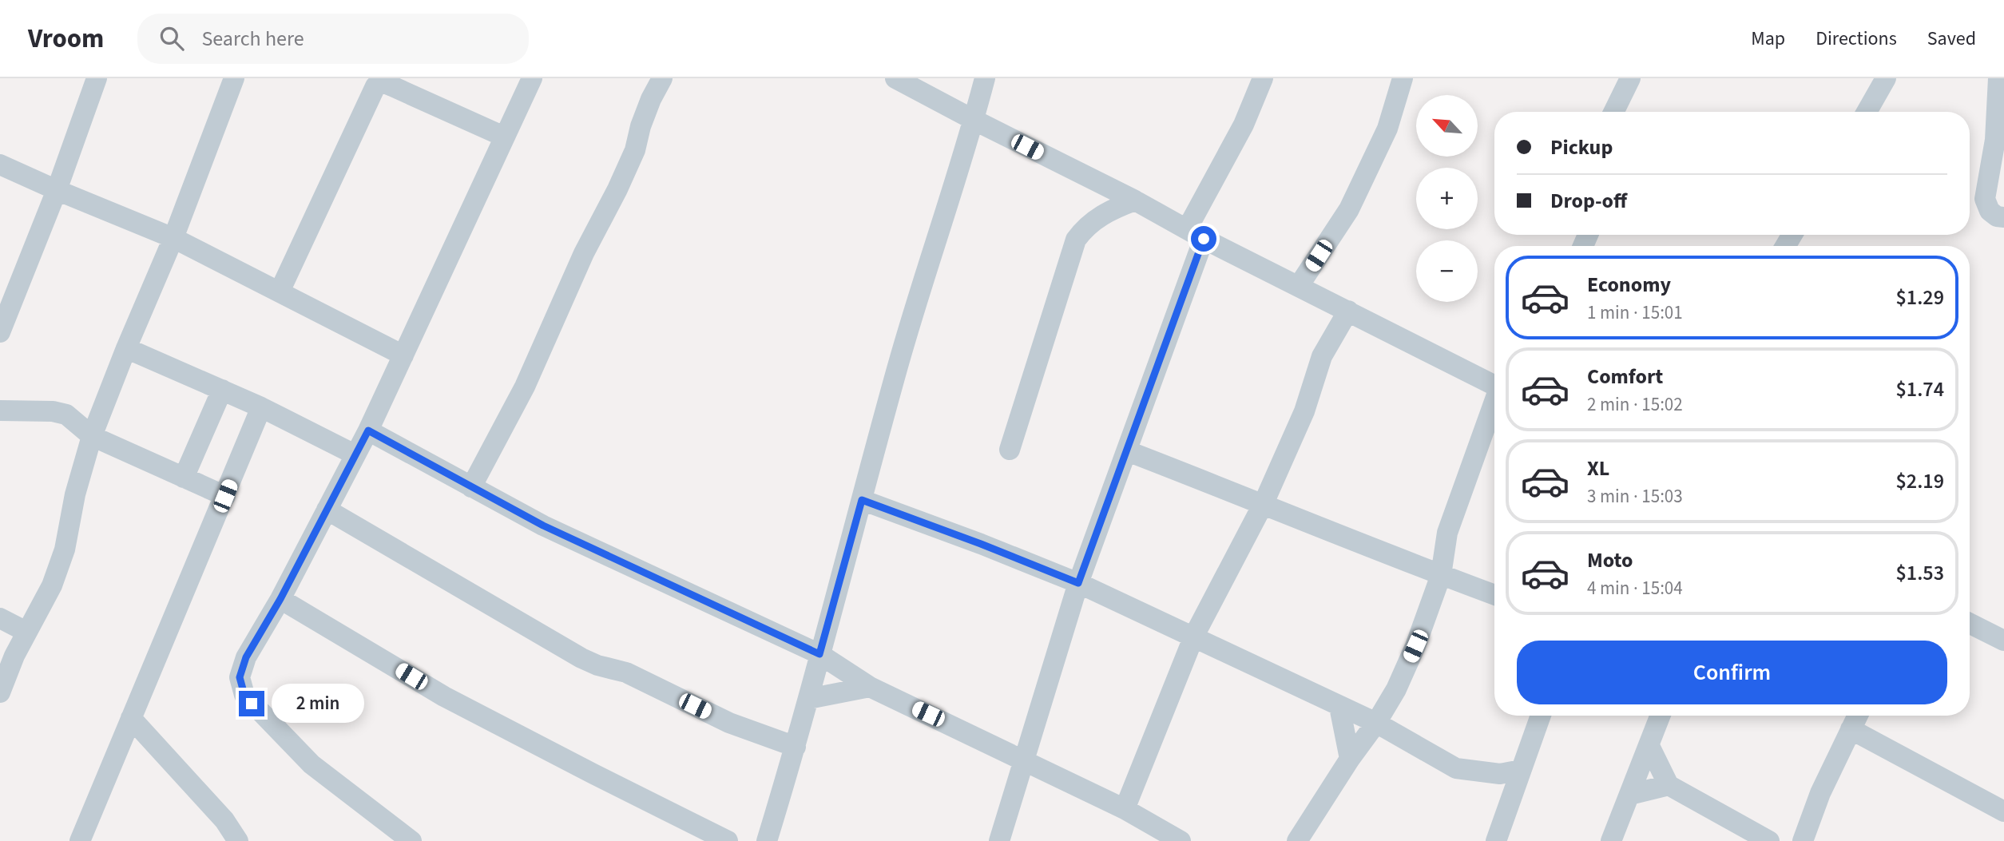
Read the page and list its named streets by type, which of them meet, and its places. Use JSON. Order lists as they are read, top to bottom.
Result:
{
  "north": "top left",
  "page": {
    "header": "Vroom",
    "search": "Search here",
    "nav": ["Map", "Directions", "Saved"],
    "map_buttons": ["+", "−"],
    "banner": ["Pickup", "Drop-off"],
    "list": [
      {
        "name": "Economy",
        "note": "1 min · 15:01",
        "value": "$1.29"
      },
      {
        "name": "Comfort",
        "note": "2 min · 15:02",
        "value": "$1.74"
      },
      {
        "name": "XL",
        "note": "3 min · 15:03",
        "value": "$2.19"
      },
      {
        "name": "Moto",
        "note": "4 min · 15:04",
        "value": "$1.53"
      }
    ],
    "buttons": "Confirm",
    "bubble": "2 min"
  }
}
